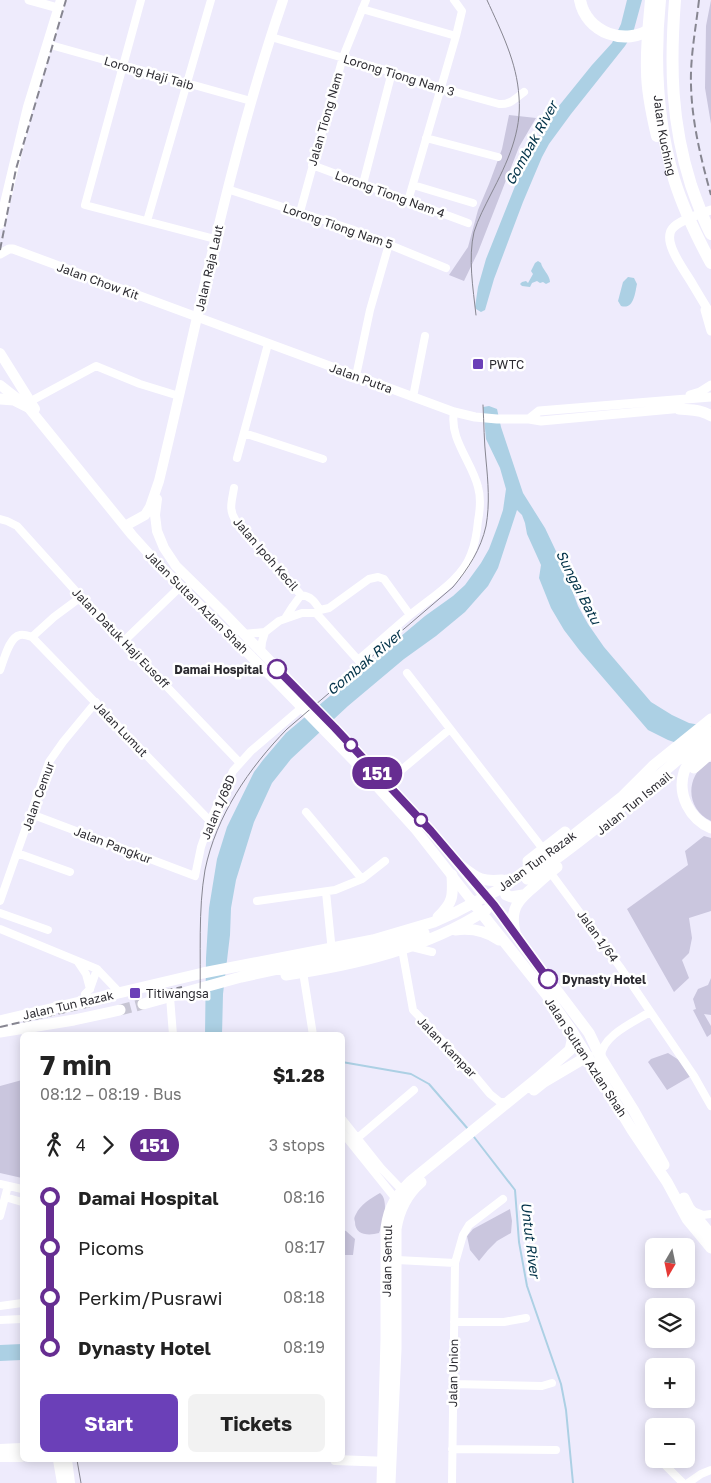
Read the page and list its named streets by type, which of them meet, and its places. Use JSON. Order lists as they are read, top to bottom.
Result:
{
  "streets": {
    "highway": ["Jalan Kuching"],
    "main road": [
      "Jalan Raja Laut",
      "Jalan Sultan Azlan Shah",
      "Jalan Tun Ismail",
      "Jalan Tun Razak",
      "Jalan Sentul"
    ],
    "street": [
      "Lorong Haji Taib",
      "Lorong Tiong Nam 3",
      "Jalan Tiong Nam",
      "Lorong Tiong Nam 4",
      "Lorong Tiong Nam 5",
      "Jalan Chow Kit",
      "Jalan Putra",
      "Jalan Ipoh Kecil",
      "Jalan Datuk Haji Eusoff",
      "Jalan Lumut",
      "Jalan Cemur",
      "Jalan 1/68D",
      "Jalan Pangkur",
      "Jalan 1/64",
      "Jalan Kampar",
      "Jalan Union"
    ]
  },
  "crossings": [
    ["Lorong Haji Taib", "Jalan Raja Laut"],
    ["Lorong Tiong Nam 3", "Jalan Tiong Nam"],
    ["Lorong Tiong Nam 3", "Jalan Raja Laut"],
    ["Jalan Tiong Nam", "Lorong Tiong Nam 4"],
    ["Jalan Tiong Nam", "Lorong Tiong Nam 5"],
    ["Lorong Tiong Nam 5", "Jalan Raja Laut"],
    ["Jalan Raja Laut", "Jalan Chow Kit"],
    ["Jalan Raja Laut", "Jalan Putra"],
    ["Jalan Raja Laut", "Jalan Sultan Azlan Shah"],
    ["Jalan Chow Kit", "Jalan Putra"],
    ["Jalan Sultan Azlan Shah", "Jalan Tun Ismail"],
    ["Jalan Sultan Azlan Shah", "Jalan 1/68D"],
    ["Jalan Sultan Azlan Shah", "Jalan Tun Razak"],
    ["Jalan Sultan Azlan Shah", "Jalan Sentul"],
    ["Jalan Datuk Haji Eusoff", "Jalan 1/68D"],
    ["Jalan Lumut", "Jalan Cemur"],
    ["Jalan Lumut", "Jalan 1/68D"],
    ["Jalan Cemur", "Jalan Pangkur"],
    ["Jalan Tun Ismail", "Jalan Tun Razak"],
    ["Jalan Tun Ismail", "Jalan 1/64"],
    ["Jalan 1/68D", "Jalan Pangkur"],
    ["Jalan Tun Razak", "Jalan Kampar"],
    ["Jalan Kampar", "Jalan Sentul"]
  ],
  "water": ["Gombak River", "Sungai Batu", "Untut River"],
  "places": {
    "transit": ["PWTC", "Titiwangsa"],
    "other": ["Damai Hospital", "Dynasty Hotel"]
  },
  "lines": ["bus line 151"],
  "north": "bottom",
  "page": {
    "on_map": "151",
    "heading": ["7 min", "08:12 – 08:19 · Bus", "$1.28"],
    "legs": ["4", "151", "3 stops"],
    "list": [
      {
        "name": "Damai Hospital",
        "value": "08:16"
      },
      {
        "name": "Picoms",
        "value": "08:17"
      },
      {
        "name": "Perkim/Pusrawi",
        "value": "08:18"
      },
      {
        "name": "Dynasty Hotel",
        "value": "08:19"
      }
    ],
    "map_buttons": ["+", "−"],
    "buttons": ["Start", "Tickets"]
  }
}
